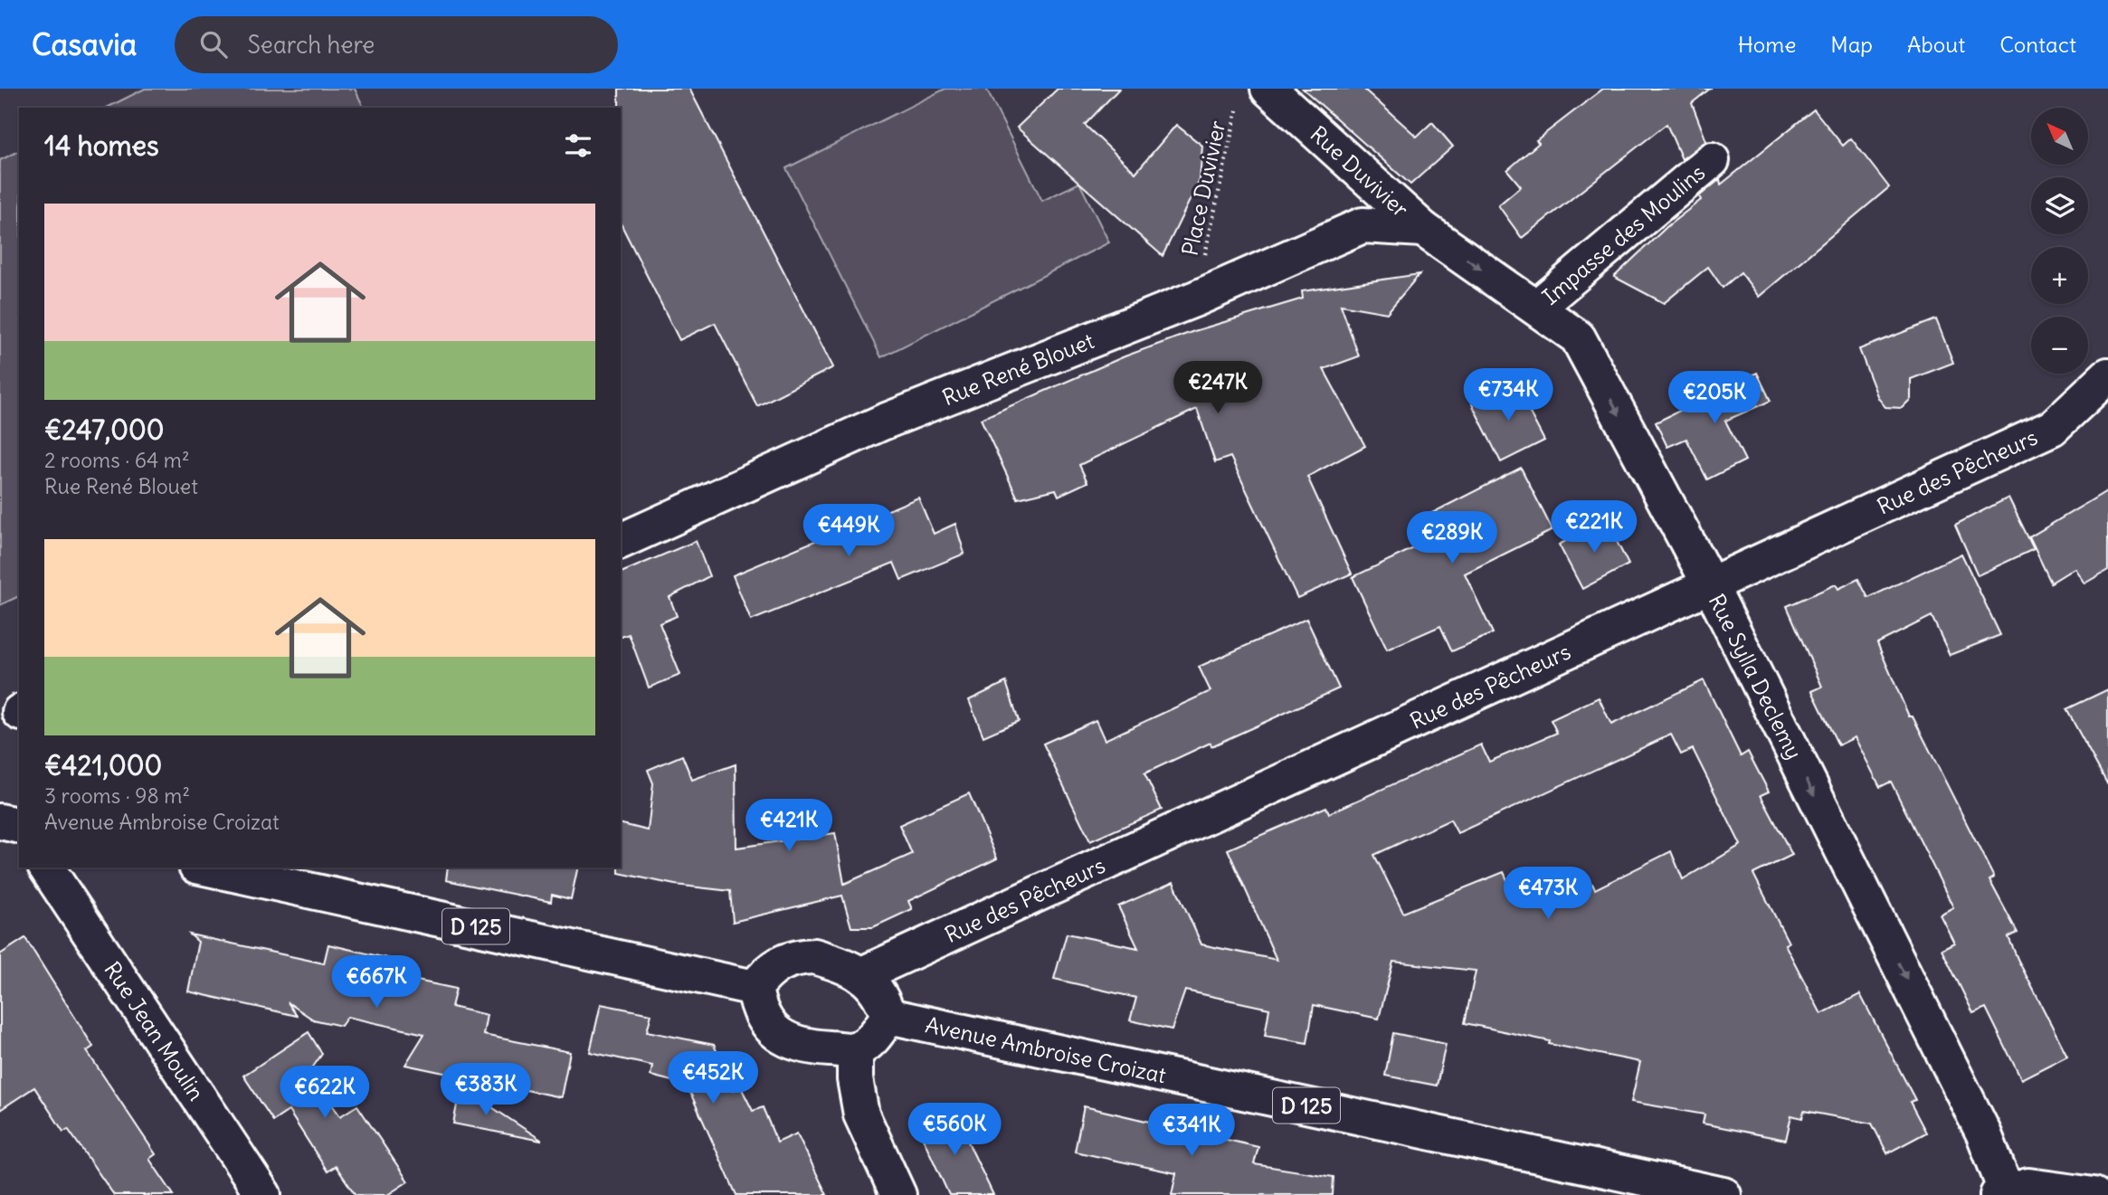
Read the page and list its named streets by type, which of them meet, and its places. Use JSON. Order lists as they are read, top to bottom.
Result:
{
  "streets": {
    "street": [
      "Rue Duvivier",
      "Impasse des Moulins",
      "Rue René Blouet",
      "Rue des Pêcheurs",
      "Rue Sylla Declemy",
      "D 125",
      "Rue Jean Moulin",
      "Avenue Ambroise Croizat"
    ],
    "path": ["Place Duvivier"]
  },
  "crossings": [
    ["Rue Duvivier", "Place Duvivier"],
    ["Rue Duvivier", "Rue René Blouet"],
    ["Rue Duvivier", "Rue Sylla Declemy"],
    ["Place Duvivier", "Rue René Blouet"],
    ["Impasse des Moulins", "Rue Sylla Declemy"],
    ["Rue René Blouet", "Rue Sylla Declemy"],
    ["Rue des Pêcheurs", "Rue Sylla Declemy"],
    ["Rue des Pêcheurs", "D 125"],
    ["Rue des Pêcheurs", "Avenue Ambroise Croizat"],
    ["D 125", "Avenue Ambroise Croizat"]
  ],
  "one_way": ["Rue Sylla Declemy"],
  "north": "top left",
  "page": {
    "header": "Casavia",
    "search": "Search here",
    "nav": [
      "Home",
      "Map",
      "About",
      "Contact"
    ],
    "map_buttons": ["+", "−"],
    "heading": "14 homes",
    "list": [
      {
        "name": "€247,000",
        "note": "2 rooms · 64 m² · Rue René Blouet"
      },
      {
        "name": "€421,000",
        "note": "3 rooms · 98 m² · Avenue Ambroise Croizat"
      }
    ],
    "price": [
      "€247K",
      "€734K",
      "€205K",
      "€221K",
      "€449K",
      "€289K",
      "€421K",
      "€473K",
      "€667K",
      "€452K",
      "€383K",
      "€622K",
      "€560K",
      "€341K"
    ]
  }
}
